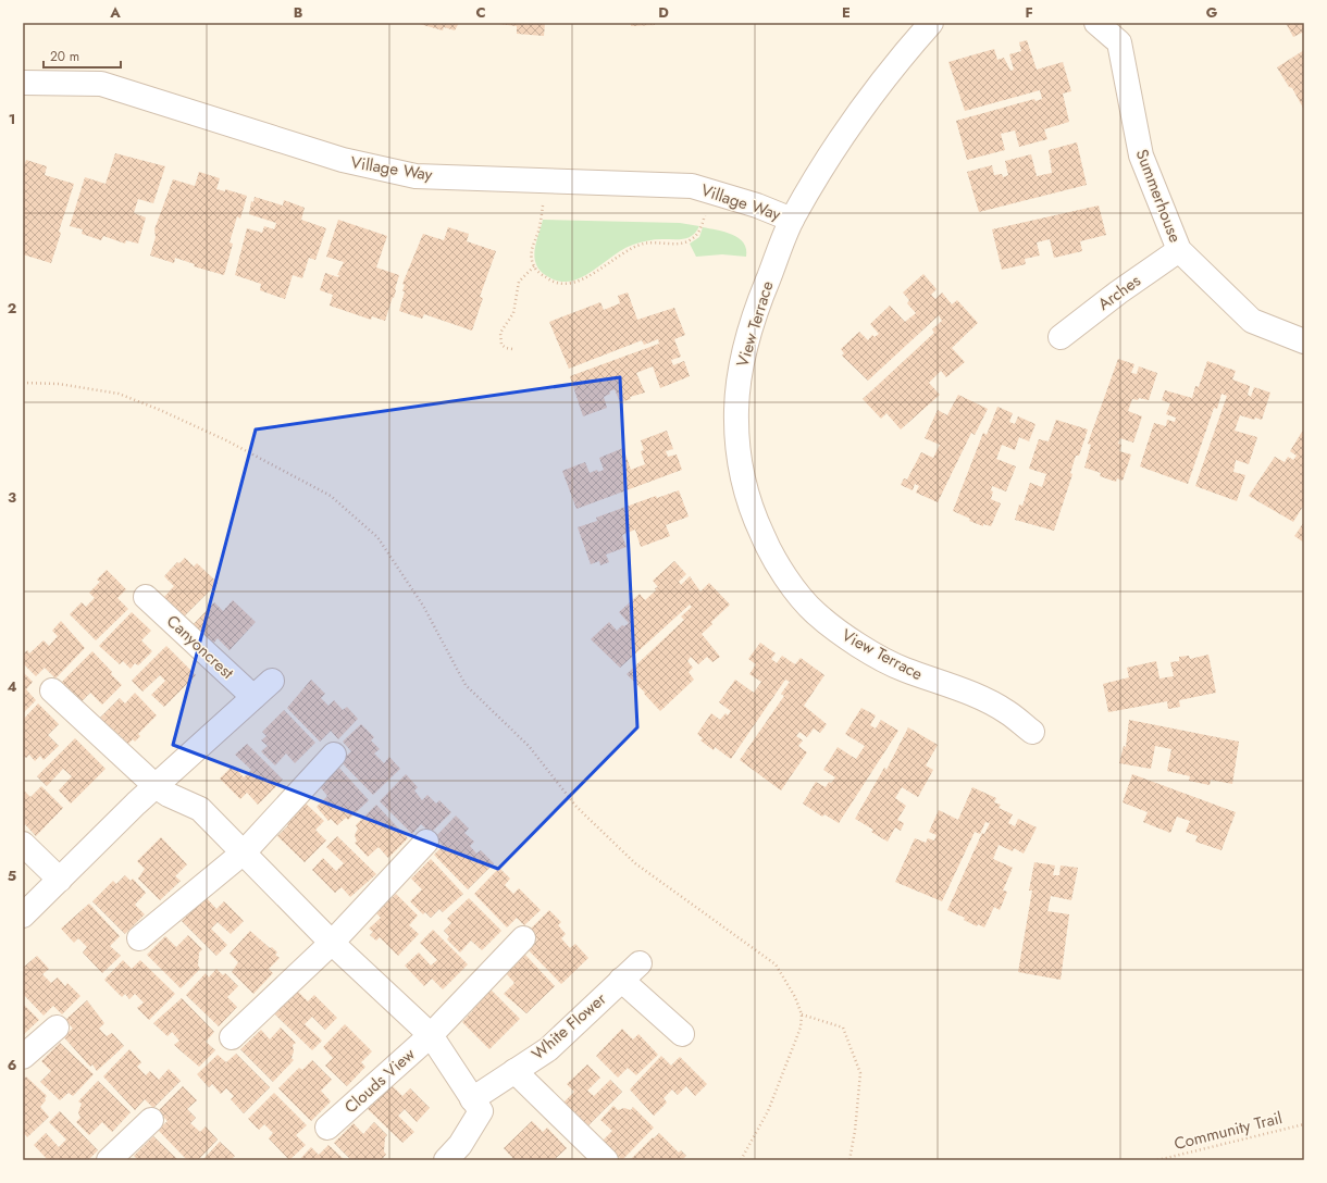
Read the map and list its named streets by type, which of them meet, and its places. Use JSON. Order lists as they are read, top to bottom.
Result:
{
  "streets": {
    "street": [
      "Village Way",
      "Summerhouse",
      "Arches",
      "View Terrace",
      "Canyoncrest",
      "White Flower",
      "Clouds View"
    ],
    "path": ["Community Trail"]
  },
  "crossings": [
    ["Village Way", "View Terrace"],
    ["Summerhouse", "Arches"],
    ["White Flower", "Clouds View"]
  ],
  "scale_bar": "20 m",
  "grid": {
    "columns": [
      "A",
      "B",
      "C",
      "D",
      "E",
      "F",
      "G"
    ],
    "rows": [
      "1",
      "2",
      "3",
      "4",
      "5",
      "6"
    ]
  }
}
